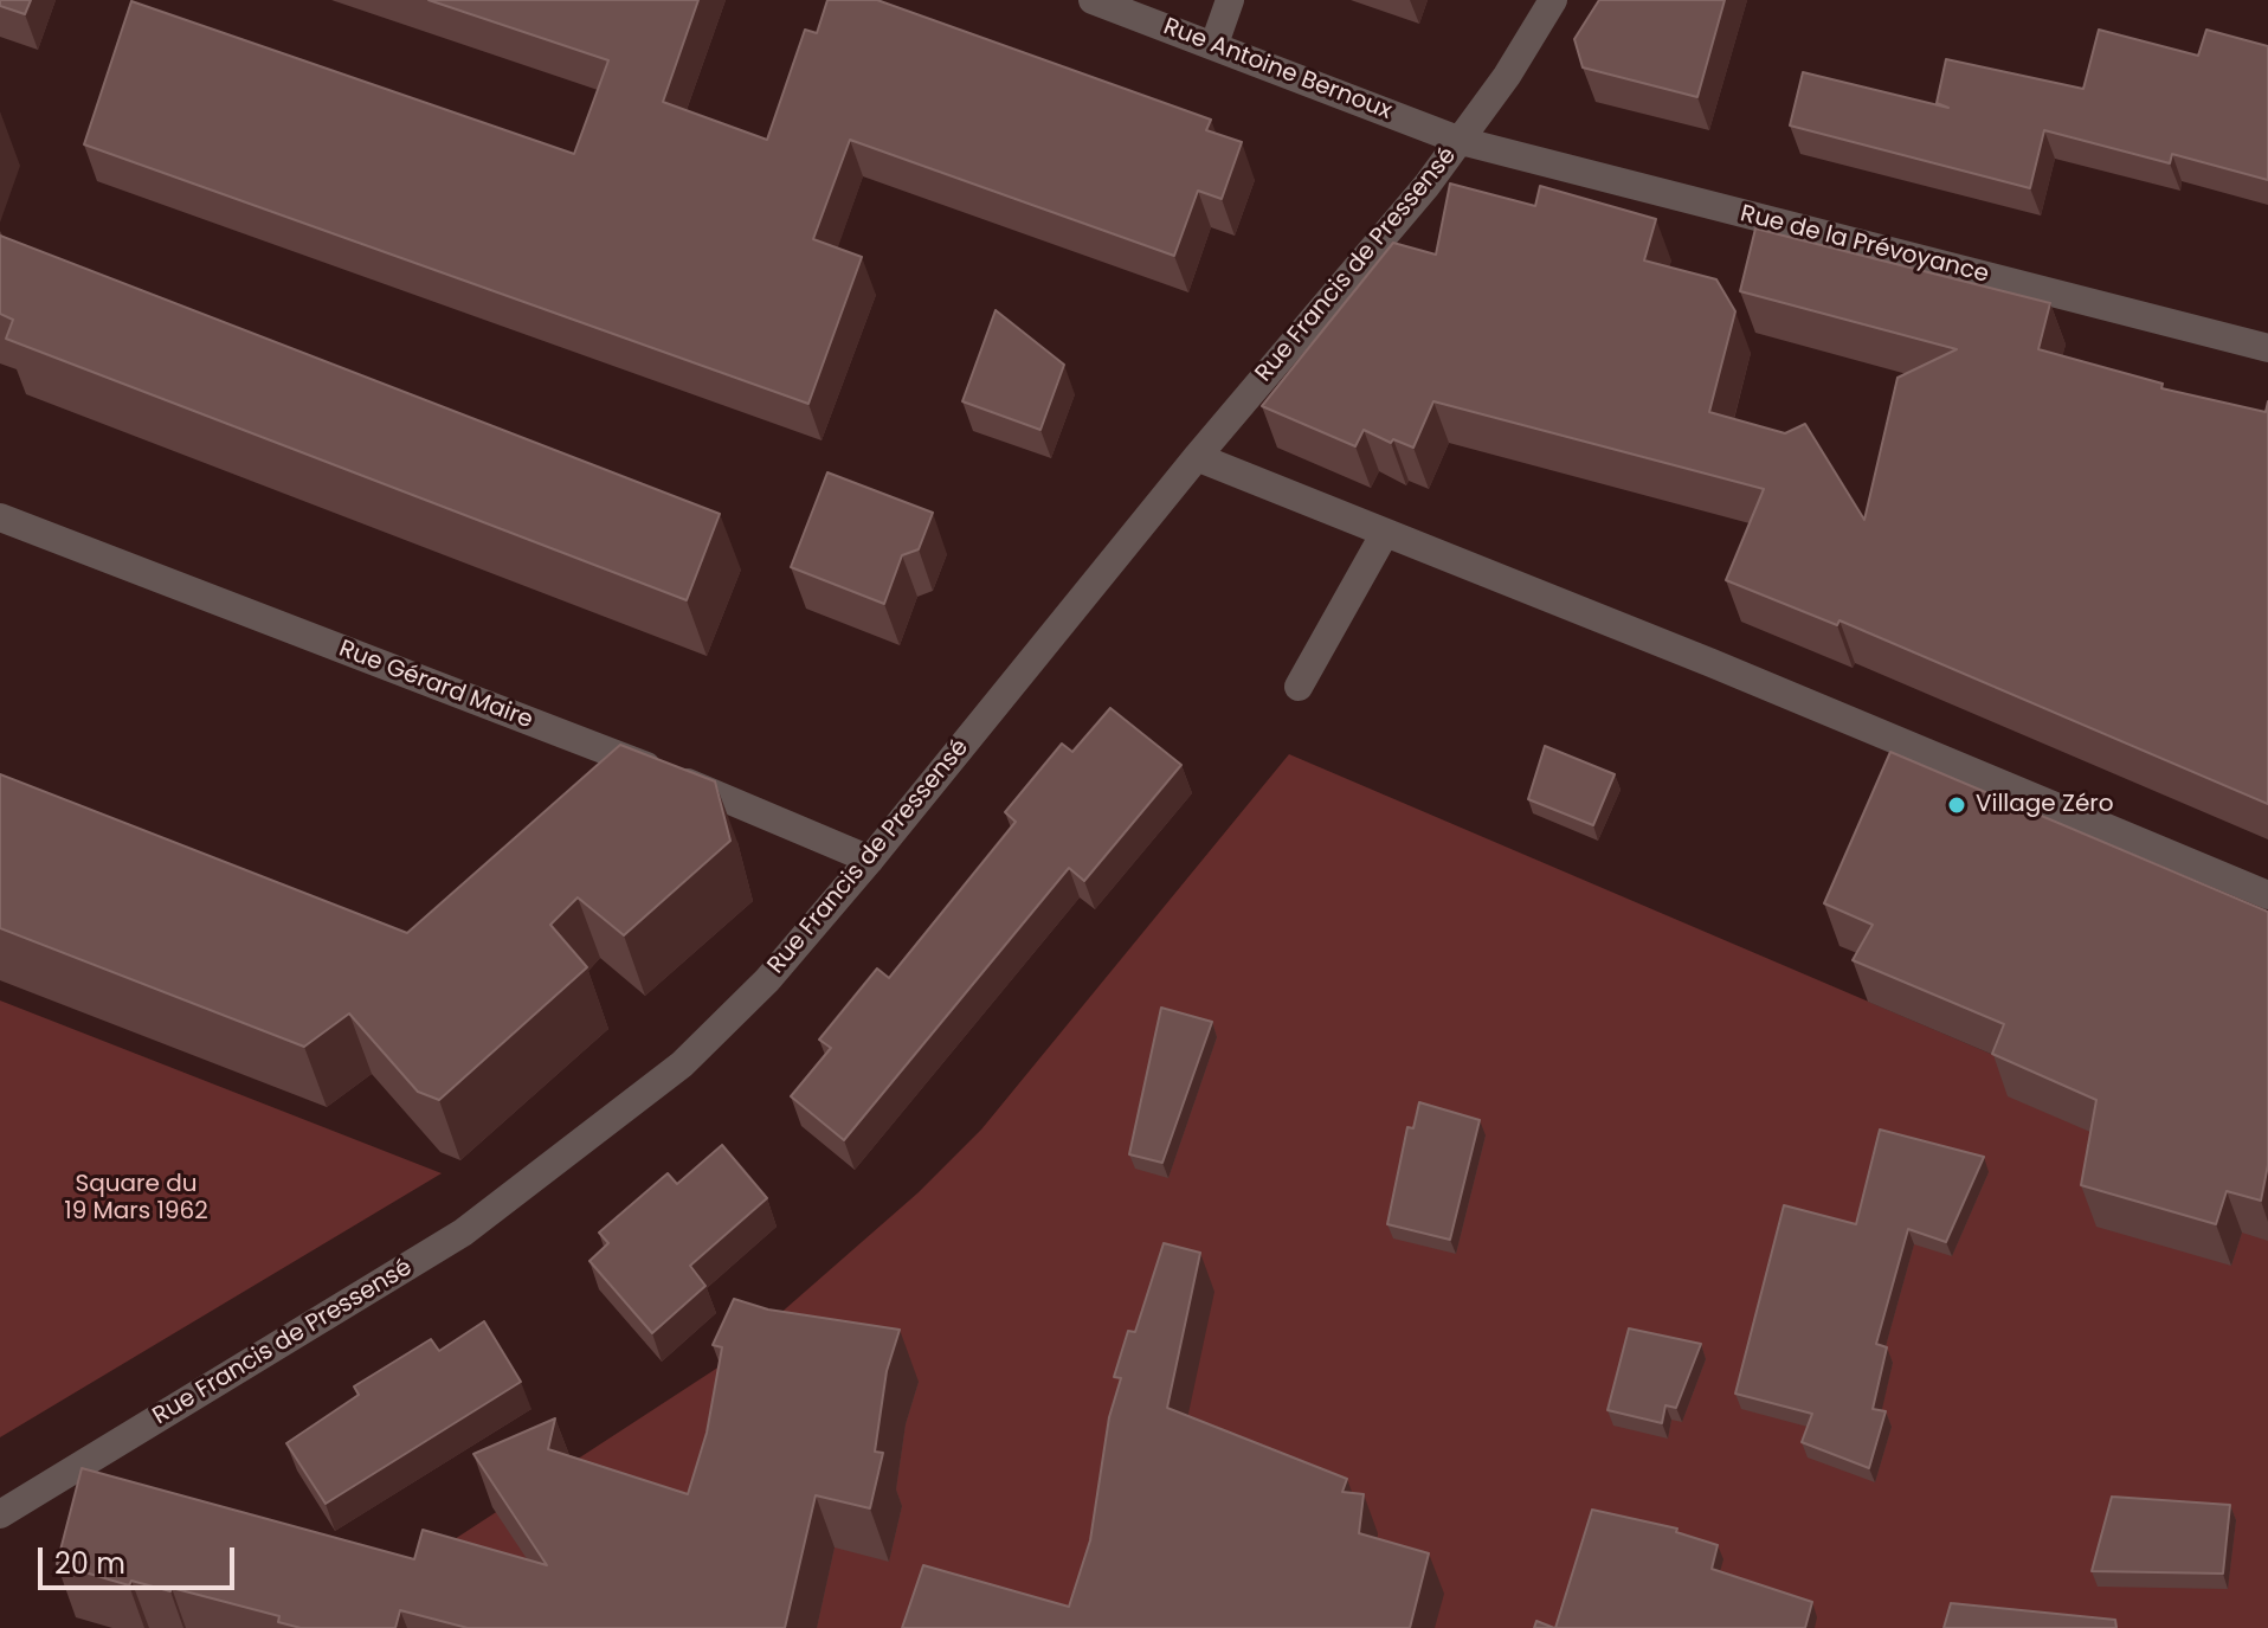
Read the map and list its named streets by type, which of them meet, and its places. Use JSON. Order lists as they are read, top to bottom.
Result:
{
  "streets": {
    "street": [
      "Rue Antoine Bernoux",
      "Rue de la Prévoyance",
      "Rue Francis de Pressensé",
      "Rue Gérard Maire"
    ]
  },
  "crossings": [
    ["Rue Antoine Bernoux", "Rue de la Prévoyance"],
    ["Rue Antoine Bernoux", "Rue Francis de Pressensé"],
    ["Rue de la Prévoyance", "Rue Francis de Pressensé"],
    ["Rue Francis de Pressensé", "Rue Gérard Maire"]
  ],
  "parks": ["Square du 19 Mars 1962"],
  "places": ["Village Zéro"],
  "scale_bar": "20 m"
}
